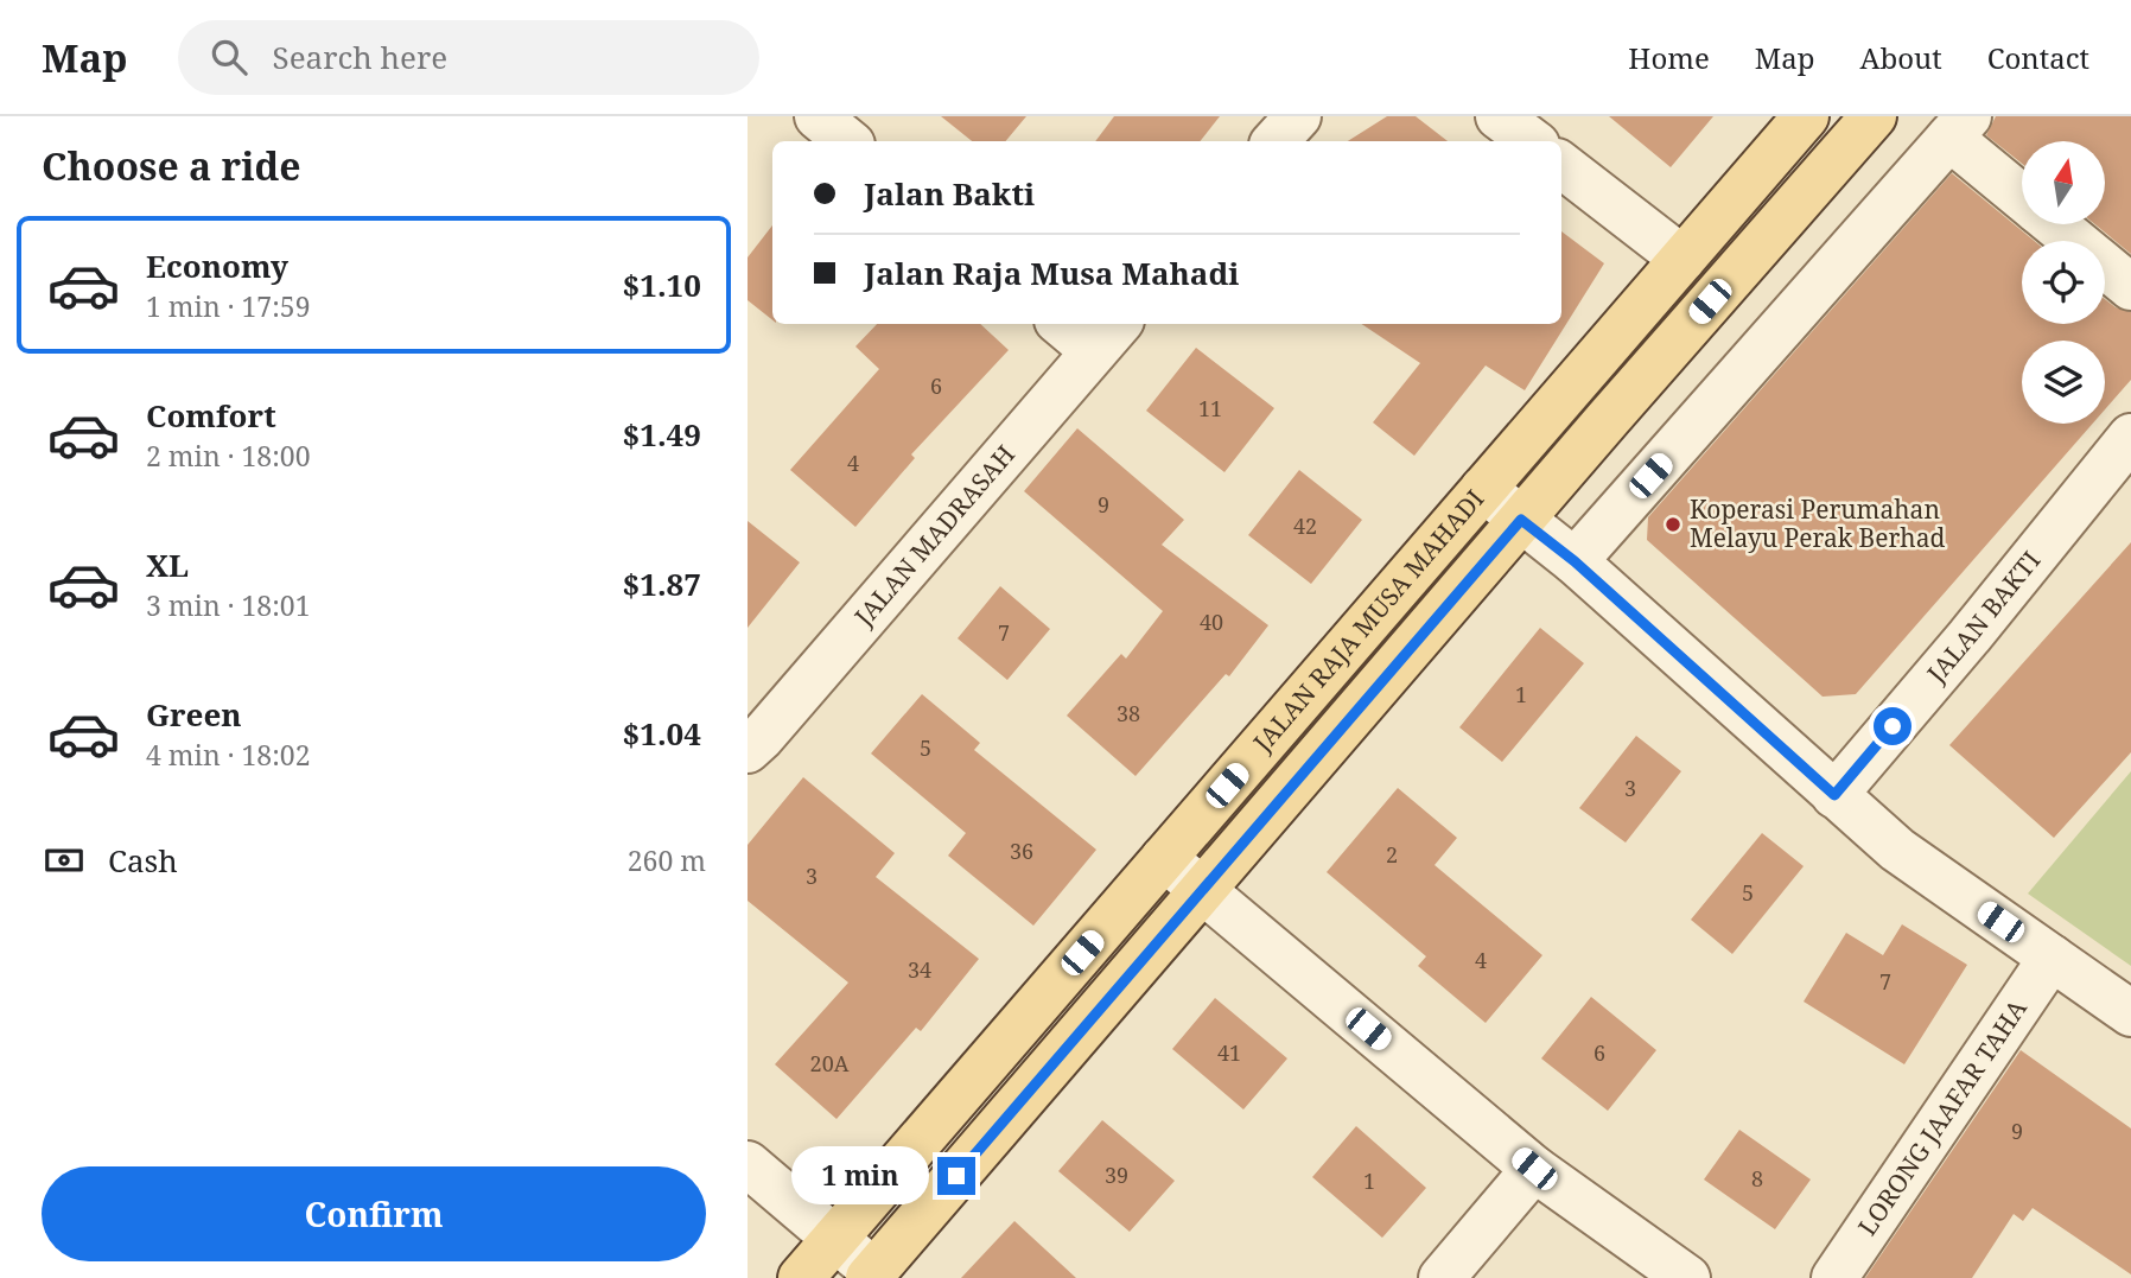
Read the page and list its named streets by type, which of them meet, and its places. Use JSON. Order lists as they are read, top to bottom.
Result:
{
  "streets": {
    "main road": ["JALAN RAJA MUSA MAHADI"],
    "street": ["JALAN MADRASAH", "JALAN BAKTI", "LORONG JAAFAR TAHA"]
  },
  "places": ["Koperasi Perumahan Melayu Perak Berhad"],
  "house_numbers": [
    "6",
    "11",
    "4",
    "9",
    "42",
    "40",
    "7",
    "1",
    "38",
    "5",
    "3",
    "36",
    "2",
    "3",
    "5",
    "4",
    "34",
    "7",
    "41",
    "6",
    "20A",
    "9",
    "39",
    "8",
    "1"
  ],
  "north": "top",
  "page": {
    "header": "Map",
    "search": "Search here",
    "nav": [
      "Home",
      "Map",
      "About",
      "Contact"
    ],
    "heading": "Choose a ride",
    "banner": ["Jalan Bakti", "Jalan Raja Musa Mahadi"],
    "list": [
      {
        "name": "Economy",
        "note": "1 min · 17:59",
        "value": "$1.10"
      },
      {
        "name": "Comfort",
        "note": "2 min · 18:00",
        "value": "$1.49"
      },
      {
        "name": "XL",
        "note": "3 min · 18:01",
        "value": "$1.87"
      },
      {
        "name": "Green",
        "note": "4 min · 18:02",
        "value": "$1.04"
      }
    ],
    "pay": ["Cash", "260 m"],
    "bubble": "1 min",
    "buttons": "Confirm"
  }
}
